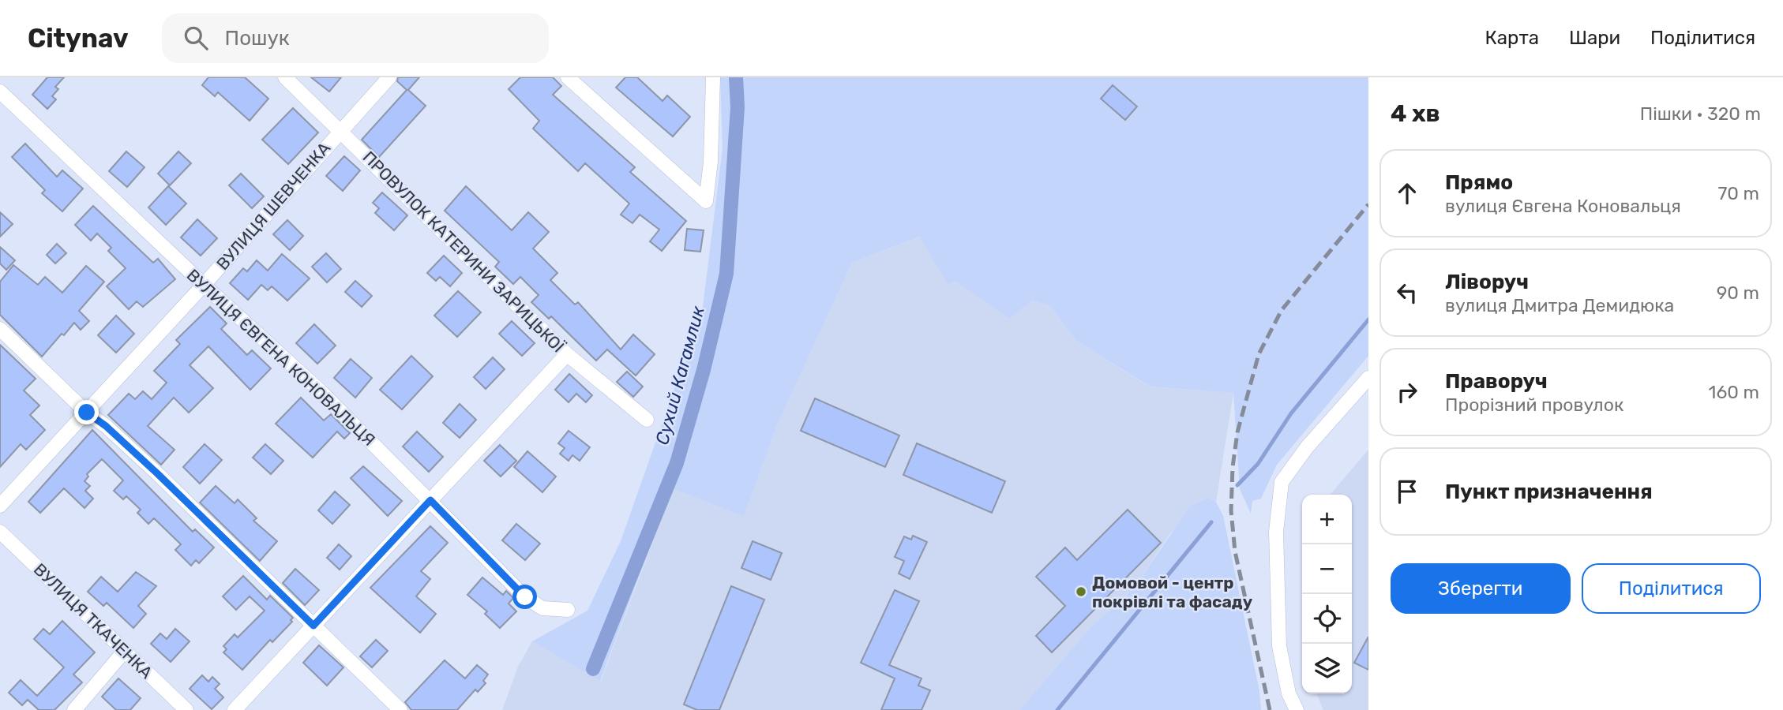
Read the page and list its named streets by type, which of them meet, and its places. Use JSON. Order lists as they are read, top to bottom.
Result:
{
  "streets": {
    "street": [
      "ВУЛИЦЯ ШЕВЧЕНКА",
      "ПРОВУЛОК КАТЕРИНИ ЗАРИЦЬКОЇ",
      "ВУЛИЦЯ ЄВГЕНА КОНОВАЛЬЦЯ",
      "ВУЛИЦЯ ТКАЧЕНКА"
    ]
  },
  "crossings": [
    ["ВУЛИЦЯ ШЕВЧЕНКА", "ПРОВУЛОК КАТЕРИНИ ЗАРИЦЬКОЇ"],
    ["ВУЛИЦЯ ШЕВЧЕНКА", "ВУЛИЦЯ ЄВГЕНА КОНОВАЛЬЦЯ"]
  ],
  "water": ["Сухий Кагамлик"],
  "places": ["Домовой - центр покрівлі та фасаду"],
  "page": {
    "header": "Citynav",
    "search": "Пошук",
    "nav": ["Карта", "Шари", "Поділитися"],
    "heading": ["4 хв", "Пішки · 320 m"],
    "list": [
      ["Прямо", "вулиця Євгена Коновальця", "70 m"],
      ["Ліворуч", "вулиця Дмитра Демидюка", "90 m"],
      ["Праворуч", "Прорізний провулок", "160 m"],
      "Пункт призначення"
    ],
    "map_buttons": ["+", "−"],
    "buttons": ["Зберегти", "Поділитися"]
  }
}
